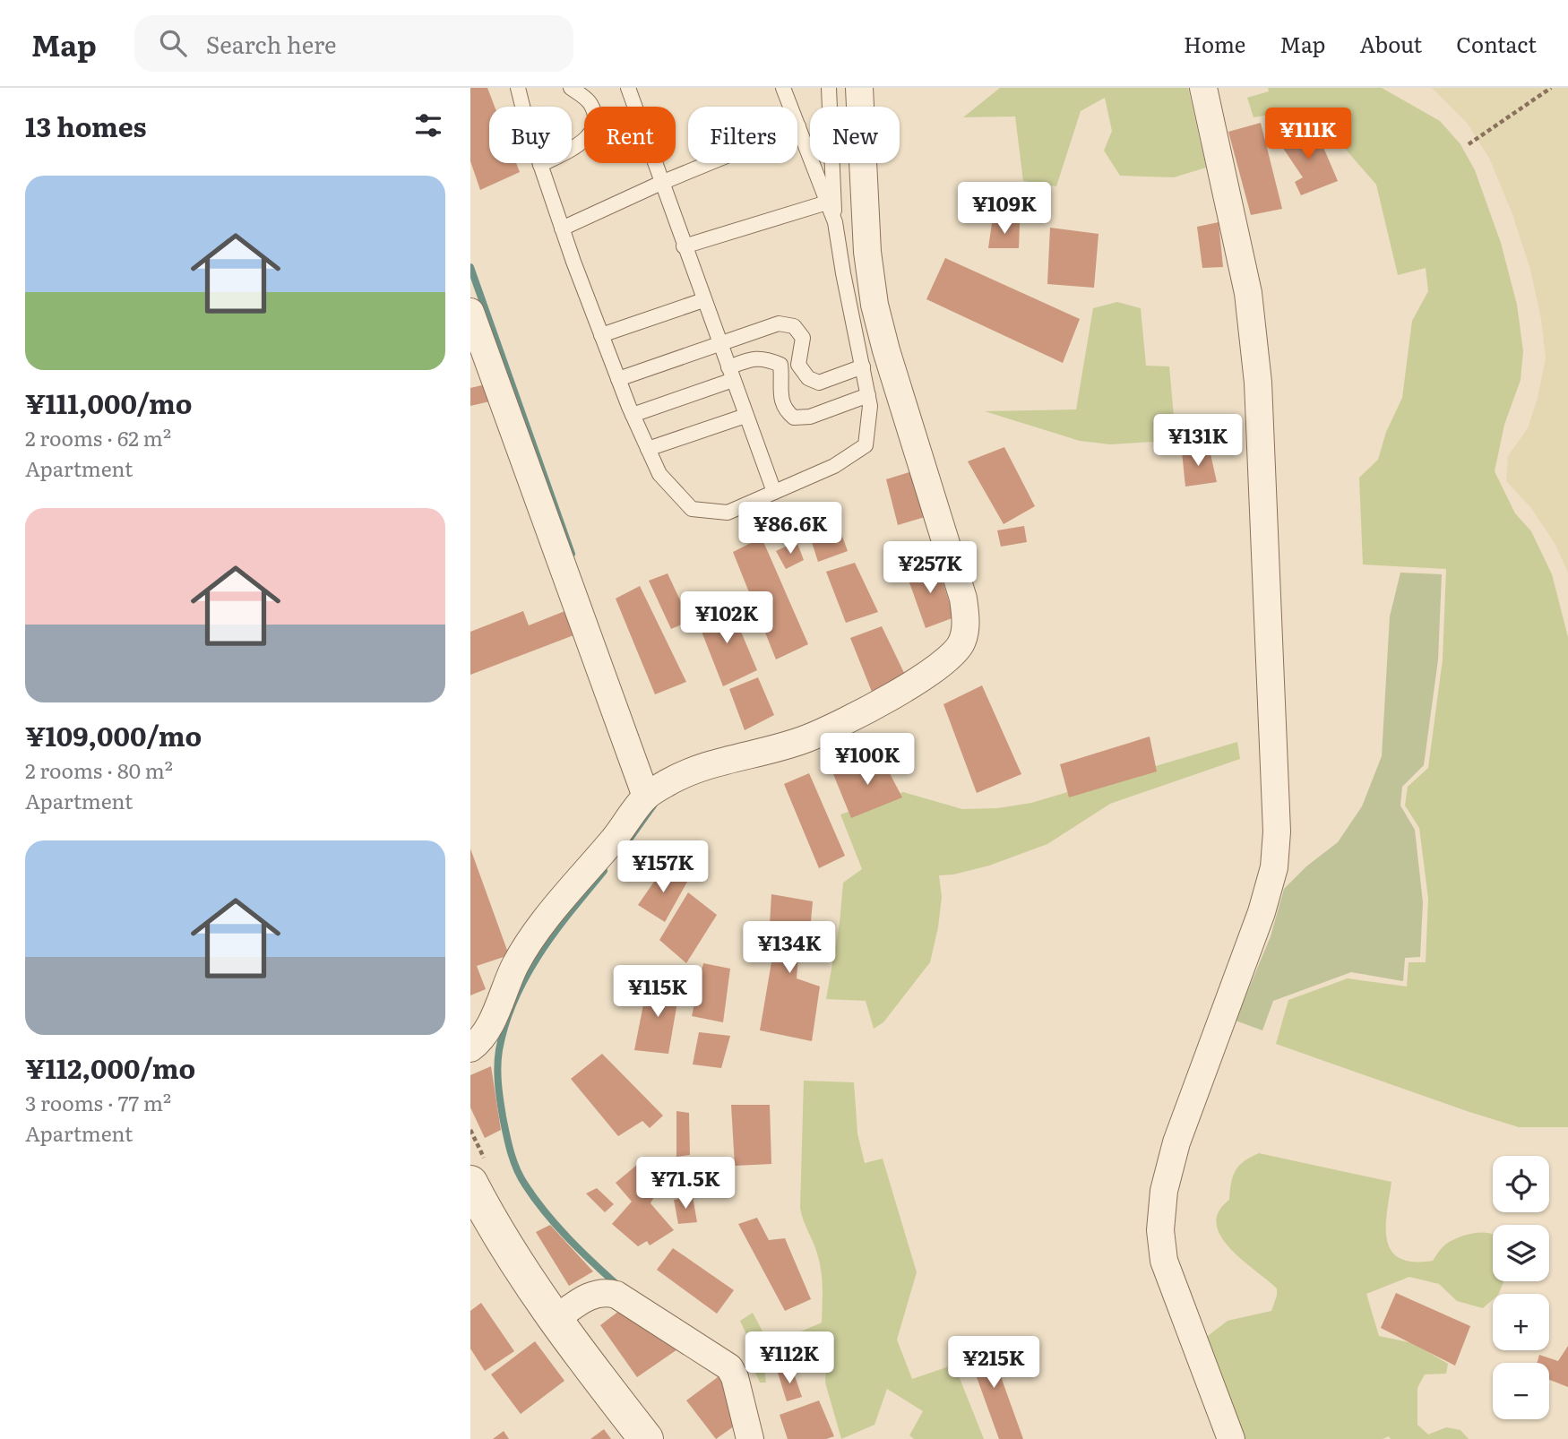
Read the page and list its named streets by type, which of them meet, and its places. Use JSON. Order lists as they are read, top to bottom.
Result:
{
  "page": {
    "header": "Map",
    "search": "Search here",
    "nav": [
      "Home",
      "Map",
      "About",
      "Contact"
    ],
    "heading": "13 homes",
    "chip": [
      "Buy",
      "Rent",
      "Filters",
      "New"
    ],
    "price": [
      "¥111K",
      "¥109K",
      "¥131K",
      "¥86.6K",
      "¥257K",
      "¥102K",
      "¥100K",
      "¥157K",
      "¥134K",
      "¥115K",
      "¥71.5K",
      "¥112K",
      "¥215K"
    ],
    "list": [
      {
        "name": "¥111,000/mo",
        "note": "2 rooms · 62 m² · Apartment"
      },
      {
        "name": "¥109,000/mo",
        "note": "2 rooms · 80 m² · Apartment"
      },
      {
        "name": "¥112,000/mo",
        "note": "3 rooms · 77 m² · Apartment"
      }
    ],
    "map_buttons": ["+", "−"]
  }
}
